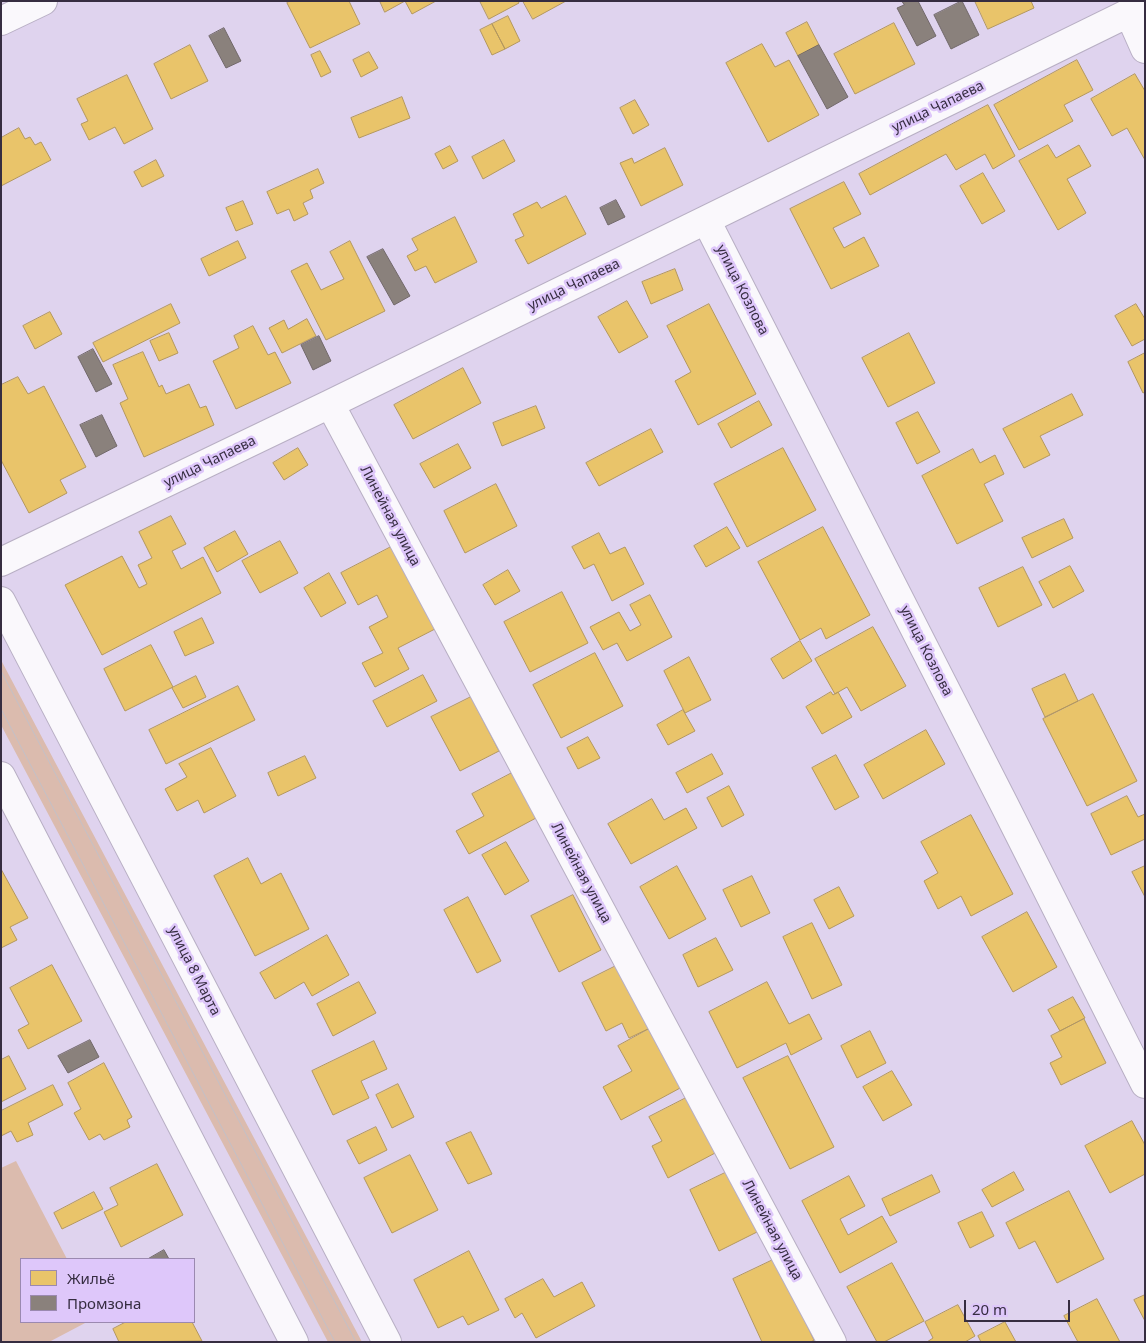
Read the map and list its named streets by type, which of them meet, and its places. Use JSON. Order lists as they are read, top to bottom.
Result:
{
  "streets": {
    "street": [
      "улица Чапаева",
      "улица Козлова",
      "Линейная улица",
      "улица 8 Марта"
    ]
  },
  "crossings": [
    ["улица Чапаева", "улица Козлова"],
    ["улица Чапаева", "Линейная улица"]
  ],
  "legend": ["Жильё", "Промзона"],
  "scale_bar": "20 m"
}
